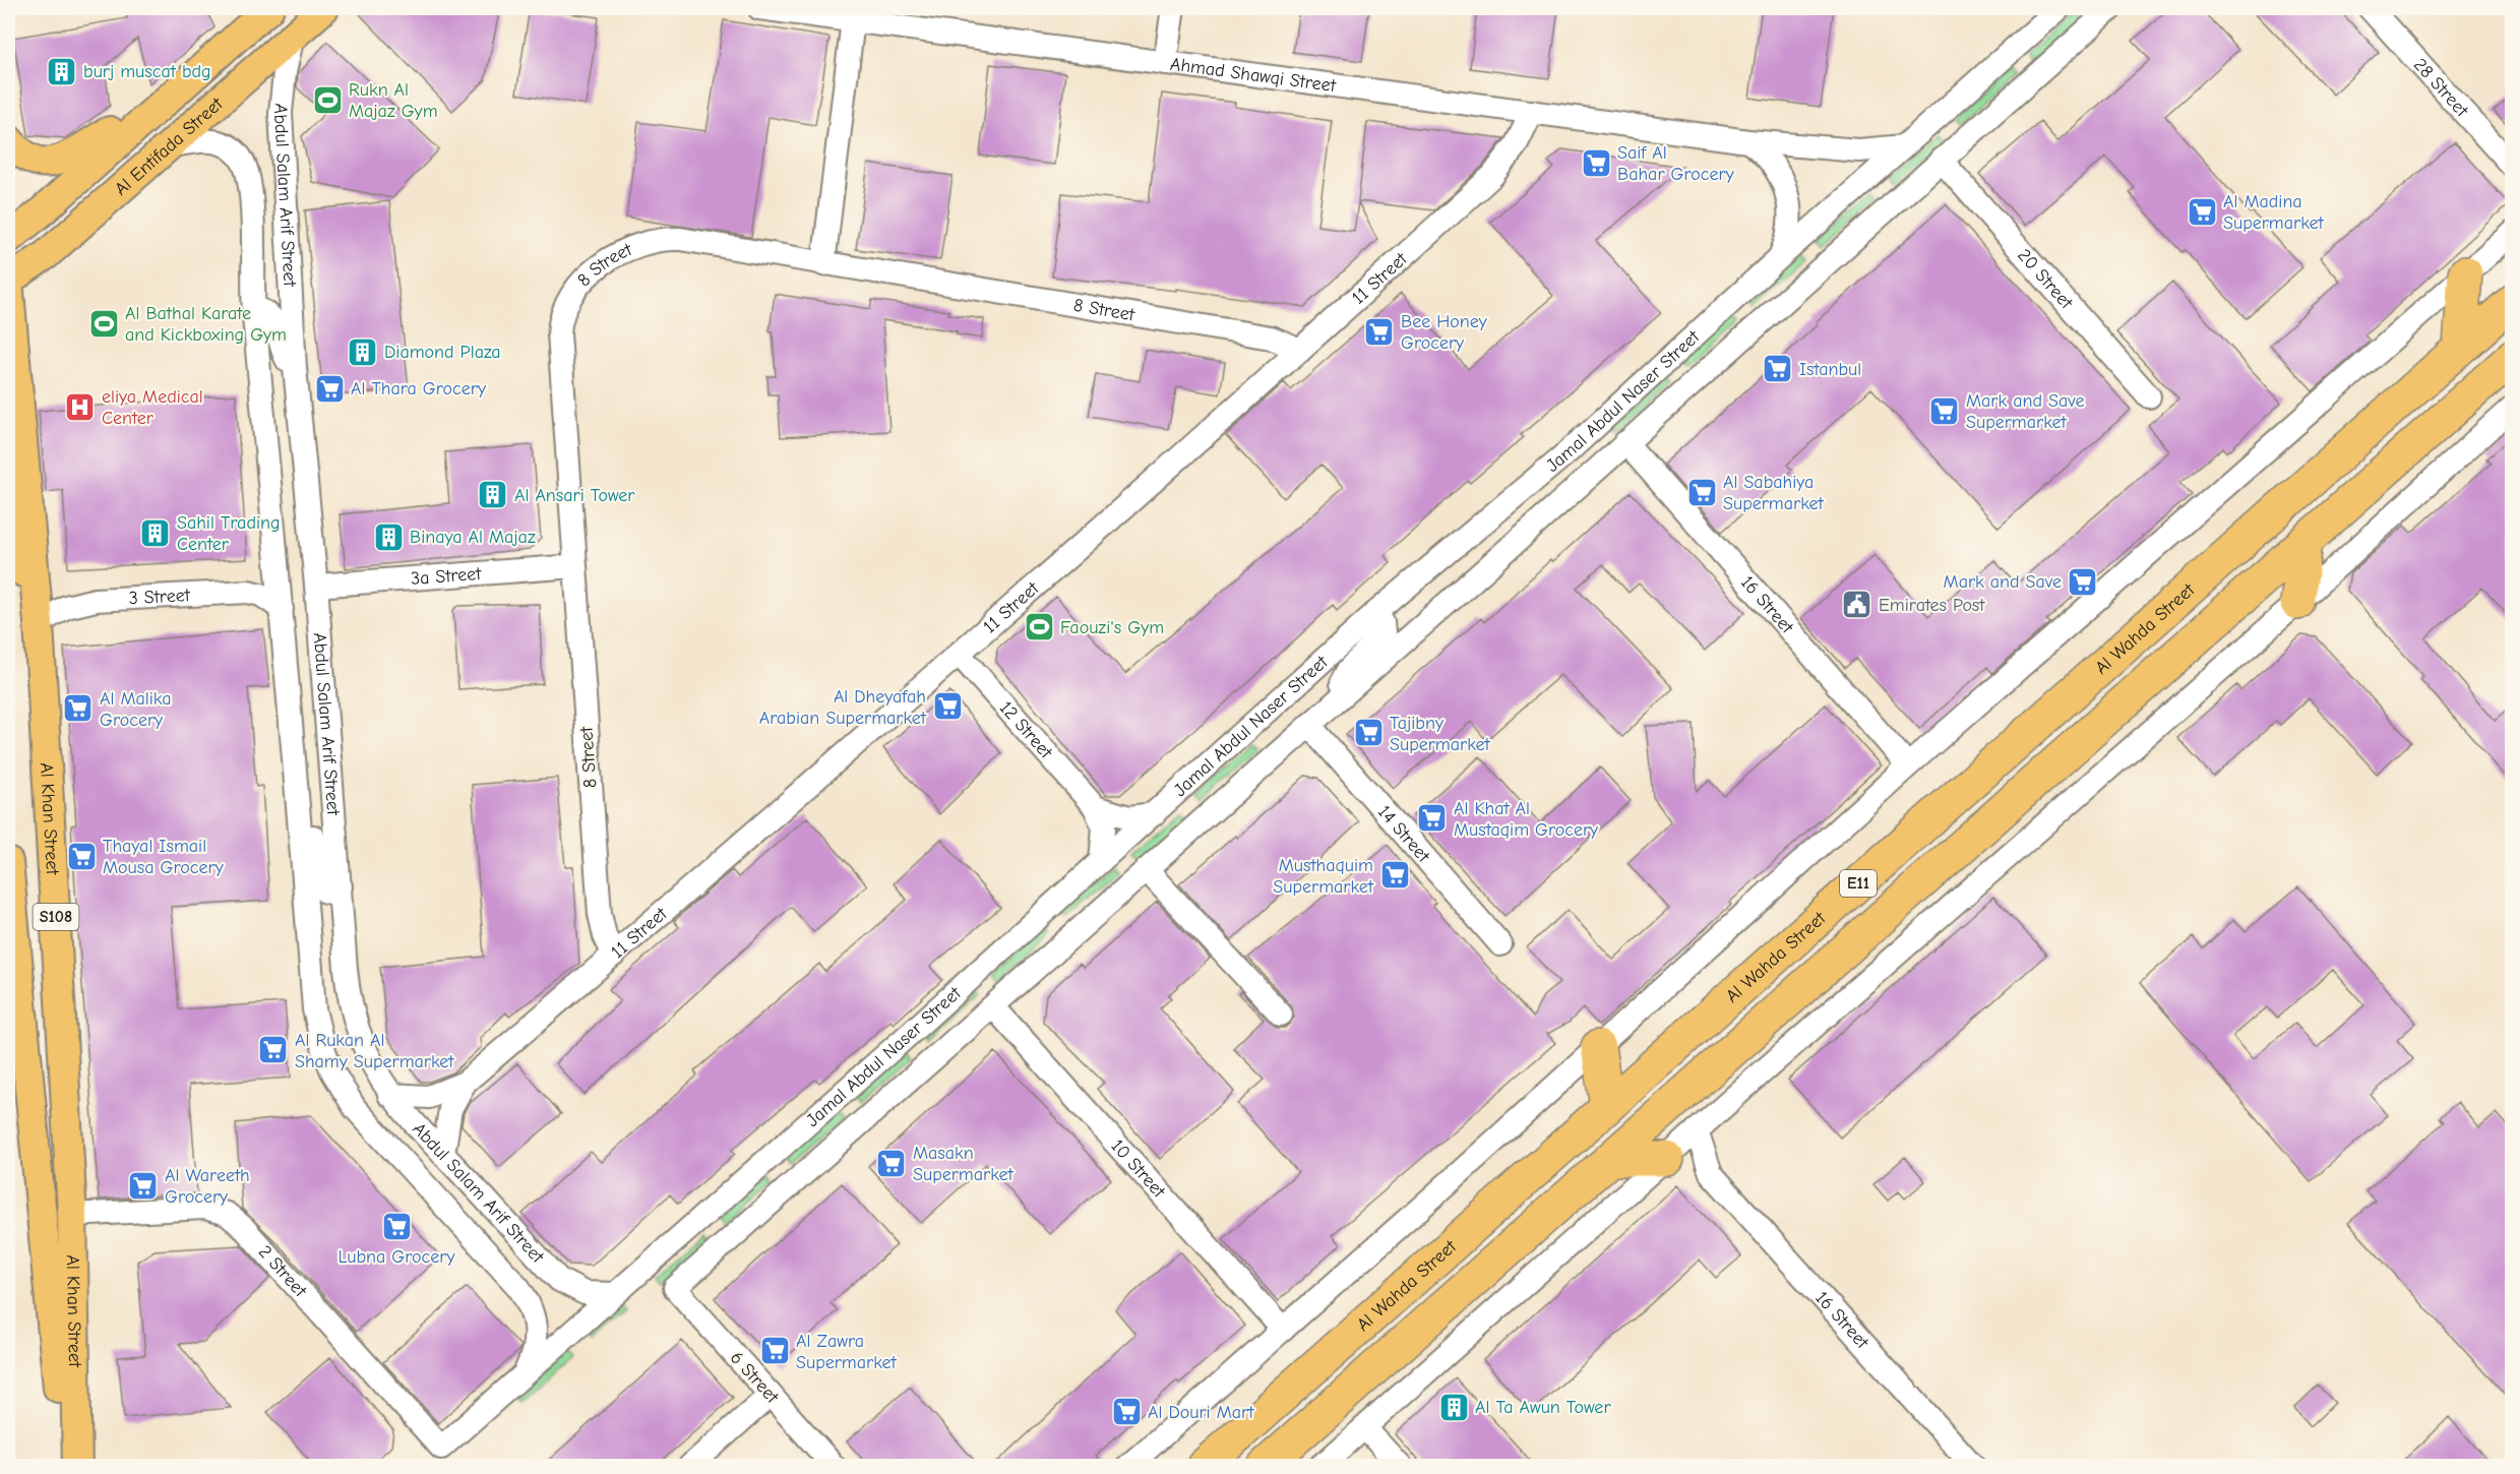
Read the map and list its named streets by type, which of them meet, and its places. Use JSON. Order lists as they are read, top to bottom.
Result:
{
  "streets": {
    "highway": ["Al Wahda Street", "E11"],
    "main road": ["Al Entifada Street", "Al Khan Street", "S108"],
    "street": [
      "Ahmad Shawqi Street",
      "28 Street",
      "Abdul Salam Arif Street",
      "8 Street",
      "20 Street",
      "11 Street",
      "Jamal Abdul Naser Street",
      "3a Street",
      "3 Street",
      "16 Street",
      "12 Street",
      "14 Street",
      "10 Street",
      "2 Street",
      "6 Street"
    ]
  },
  "crossings": [
    ["Ahmad Shawqi Street", "11 Street"],
    ["Ahmad Shawqi Street", "Jamal Abdul Naser Street"],
    ["Al Entifada Street", "Abdul Salam Arif Street"],
    ["Al Entifada Street", "Al Khan Street"],
    ["Abdul Salam Arif Street", "11 Street"],
    ["Abdul Salam Arif Street", "Jamal Abdul Naser Street"],
    ["Abdul Salam Arif Street", "3a Street"],
    ["Abdul Salam Arif Street", "3 Street"],
    ["8 Street", "11 Street"],
    ["8 Street", "3a Street"],
    ["20 Street", "Jamal Abdul Naser Street"],
    ["11 Street", "12 Street"],
    ["Jamal Abdul Naser Street", "16 Street"],
    ["Jamal Abdul Naser Street", "12 Street"],
    ["Jamal Abdul Naser Street", "14 Street"],
    ["Jamal Abdul Naser Street", "10 Street"],
    ["Jamal Abdul Naser Street", "2 Street"],
    ["Jamal Abdul Naser Street", "6 Street"],
    ["3 Street", "Al Khan Street"],
    ["Al Khan Street", "2 Street"]
  ],
  "places": {
    "building": [
      "burj muscat bdg",
      "Diamond Plaza",
      "Al Ansari Tower",
      "Sahil Trading Center",
      "Binaya Al Majaz",
      "Al Ta Awun Tower"
    ],
    "sports": ["Rukn Al Majaz Gym", "Al Bathal Karate and Kickboxing Gym", "Faouzi's Gym"],
    "supermarket": [
      "Saif Al Bahar Grocery",
      "Al Madina Supermarket",
      "Bee Honey Grocery",
      "Istanbul",
      "Al Thara Grocery",
      "Mark and Save Supermarket",
      "Al Sabahiya Supermarket",
      "Mark and Save",
      "Al Dheyafah Arabian Supermarket",
      "Al Malika Grocery",
      "Tajibny Supermarket",
      "Al Khat Al Mustaqim Grocery",
      "Thayal Ismail Mousa Grocery",
      "Musthaquim Supermarket",
      "Al Rukan Al Shamy Supermarket",
      "Masakn Supermarket",
      "Al Wareeth Grocery",
      "Lubna Grocery",
      "Al Zawra Supermarket",
      "Al Douri Mart"
    ],
    "hospital": ["eliya Medical Center"],
    "public building": ["Emirates Post"]
  }
}
